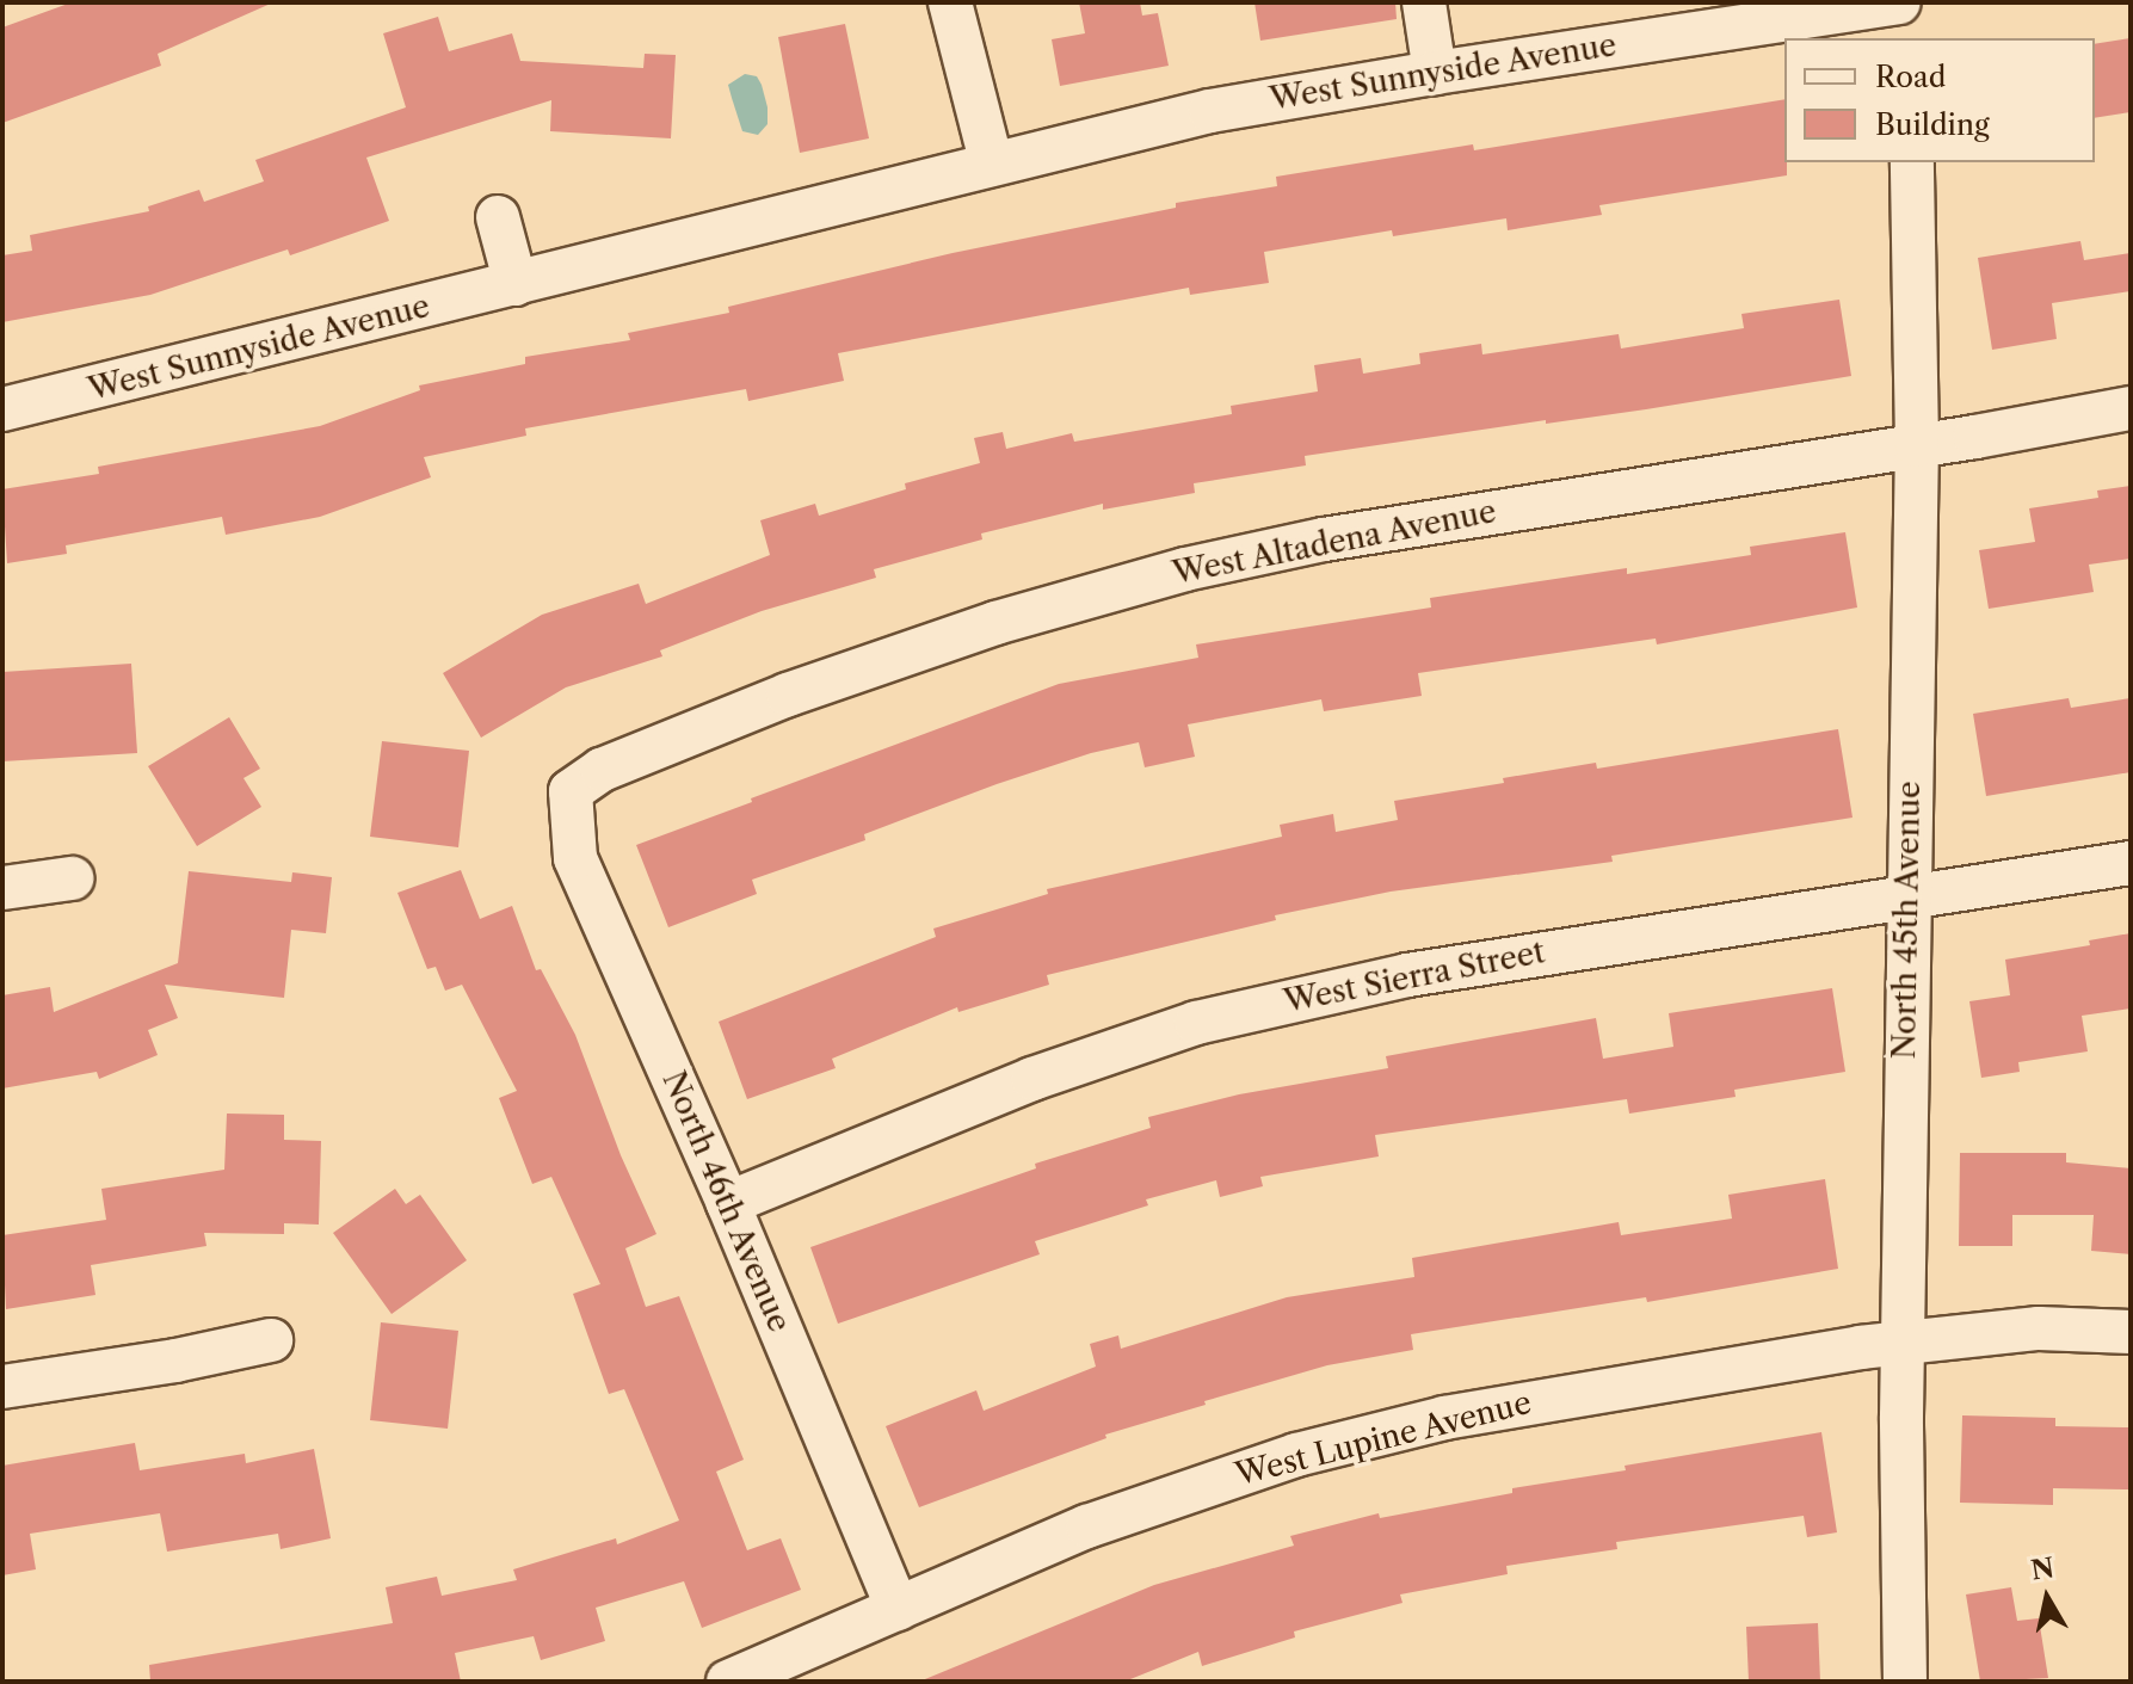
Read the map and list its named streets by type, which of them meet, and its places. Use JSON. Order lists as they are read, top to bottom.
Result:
{
  "streets": {
    "street": [
      "West Sunnyside Avenue",
      "West Altadena Avenue",
      "North 45th Avenue",
      "West Sierra Street",
      "North 46th Avenue",
      "West Lupine Avenue"
    ]
  },
  "crossings": [
    ["West Altadena Avenue", "North 45th Avenue"],
    ["West Altadena Avenue", "North 46th Avenue"],
    ["North 45th Avenue", "West Sierra Street"],
    ["North 45th Avenue", "West Lupine Avenue"],
    ["West Sierra Street", "North 46th Avenue"],
    ["North 46th Avenue", "West Lupine Avenue"]
  ],
  "legend": ["Road", "Building"],
  "north": "top"
}
